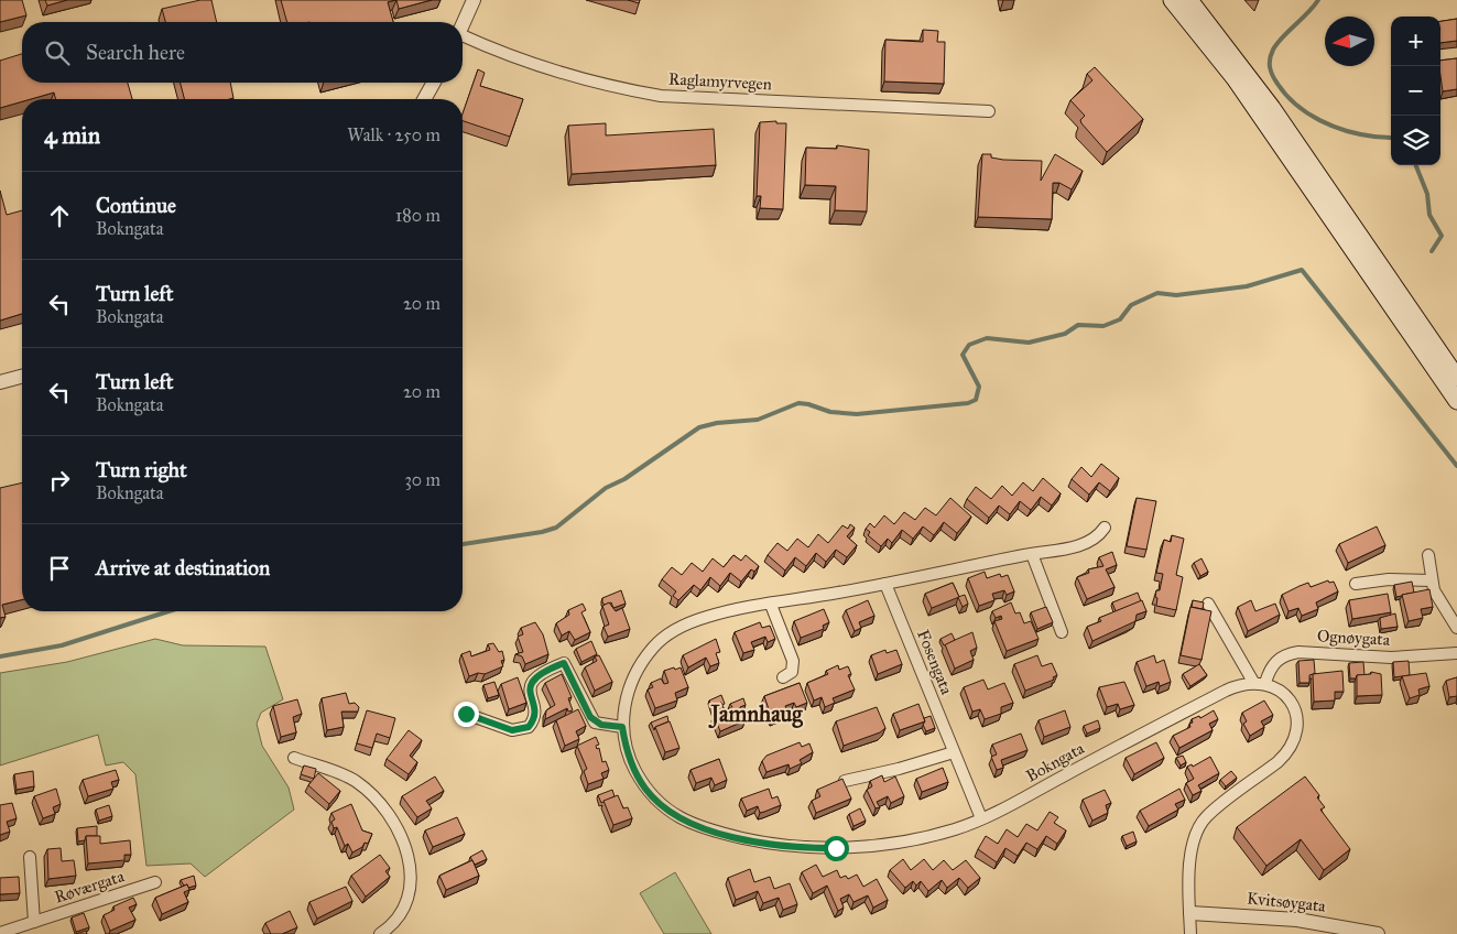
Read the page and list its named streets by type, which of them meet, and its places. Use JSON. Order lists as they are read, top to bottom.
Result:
{
  "streets": {
    "street": [
      "Raglamyrvegen",
      "Ognøygata",
      "Fosengata",
      "Bokngata",
      "Røværgata",
      "Kvitsøygata"
    ]
  },
  "crossings": [
    ["Ognøygata", "Bokngata"],
    ["Fosengata", "Bokngata"],
    ["Bokngata", "Kvitsøygata"]
  ],
  "districts": ["Jamnhaug"],
  "north": "left",
  "page": {
    "map_buttons": ["+", "−"],
    "search": "Search here",
    "heading": ["4 min", "Walk · 250 m"],
    "list": [
      ["Continue", "Bokngata", "180 m"],
      ["Turn left", "Bokngata", "20 m"],
      ["Turn left", "Bokngata", "20 m"],
      ["Turn right", "Bokngata", "30 m"],
      "Arrive at destination"
    ]
  }
}
